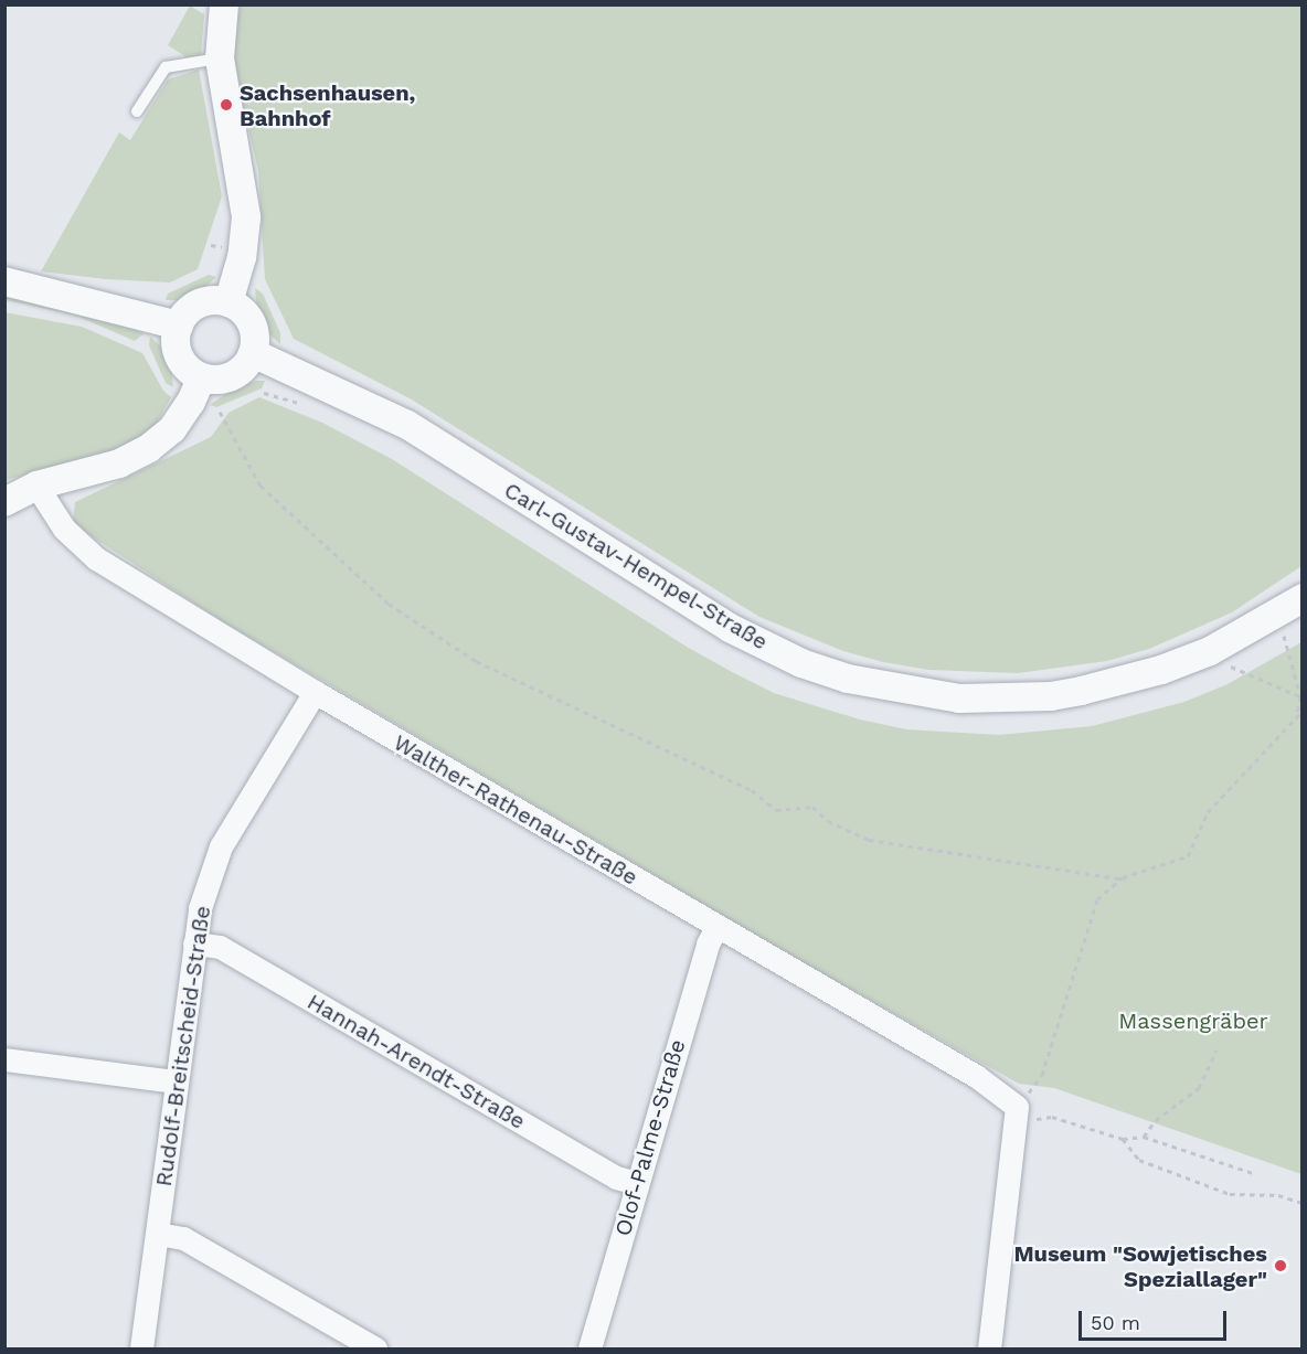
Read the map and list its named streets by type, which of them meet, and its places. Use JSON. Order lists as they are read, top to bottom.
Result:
{
  "streets": {
    "street": [
      "Carl-Gustav-Hempel-Straße",
      "Walther-Rathenau-Straße",
      "Rudolf-Breitscheid-Straße",
      "Hannah-Arendt-Straße",
      "Olof-Palme-Straße"
    ]
  },
  "crossings": [
    ["Walther-Rathenau-Straße", "Rudolf-Breitscheid-Straße"],
    ["Walther-Rathenau-Straße", "Olof-Palme-Straße"],
    ["Rudolf-Breitscheid-Straße", "Hannah-Arendt-Straße"],
    ["Hannah-Arendt-Straße", "Olof-Palme-Straße"]
  ],
  "parks": ["Massengräber"],
  "places": ["Sachsenhausen, Bahnhof", "Museum \"Sowjetisches Speziallager\""],
  "scale_bar": "50 m"
}
